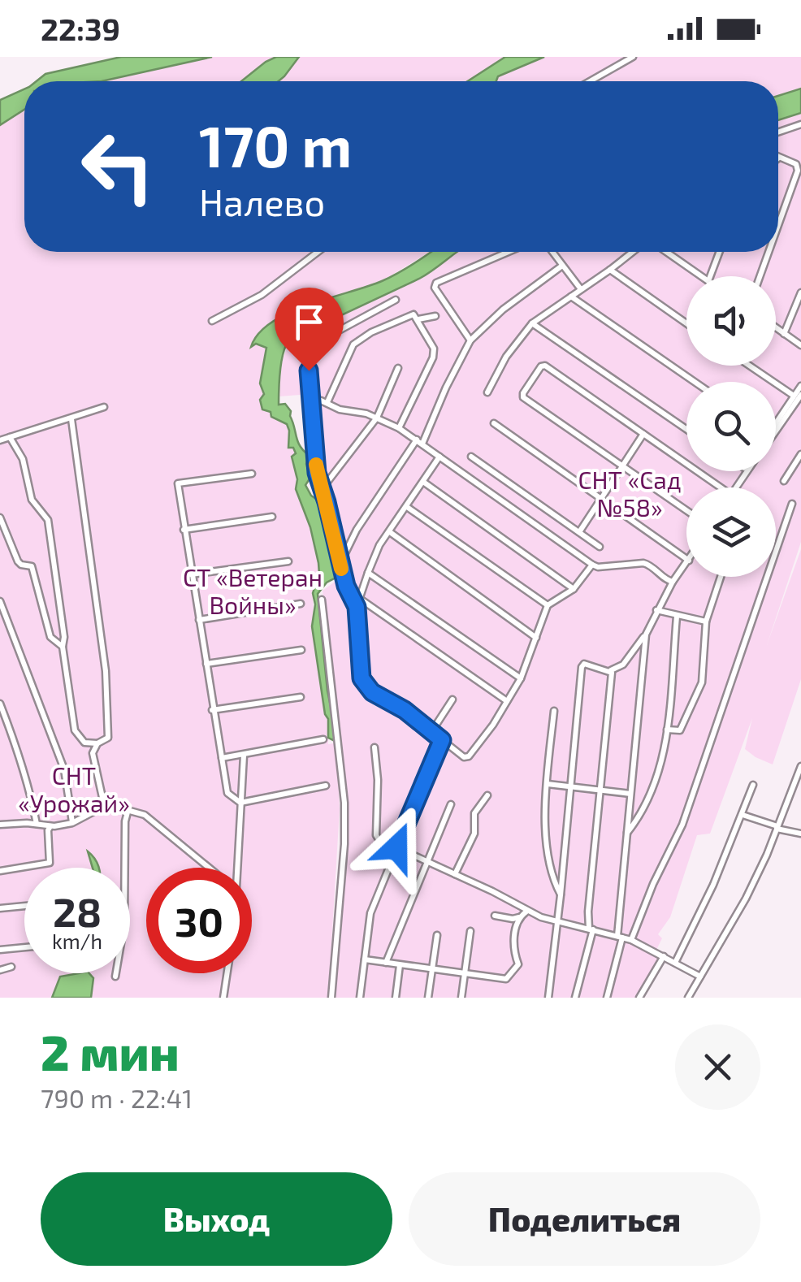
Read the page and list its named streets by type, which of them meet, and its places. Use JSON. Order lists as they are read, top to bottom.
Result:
{
  "parks": ["СНТ «Сад №58»", "СТ «Ветеран Войны»", "СНТ «Урожай»"],
  "page": {
    "status": "22:39",
    "turn": ["170 m", "Налево"],
    "speed": "28 km/h",
    "limit": "30",
    "heading": ["2 мин", "790 m · 22:41"],
    "buttons": ["Выход", "Поделиться"]
  }
}
